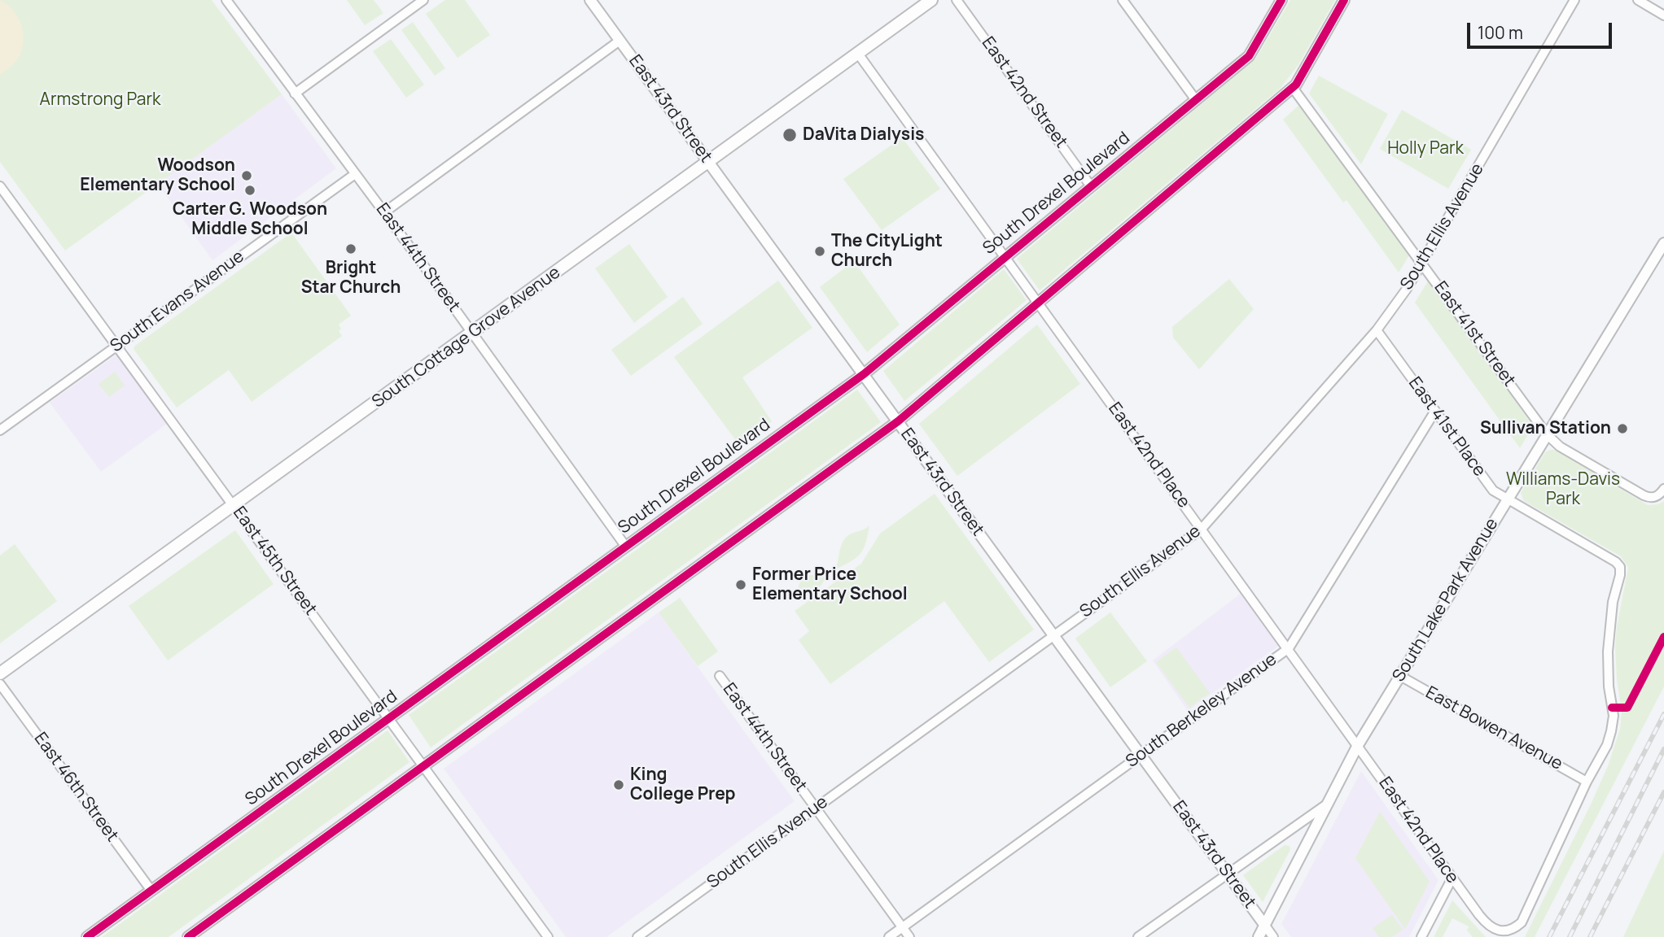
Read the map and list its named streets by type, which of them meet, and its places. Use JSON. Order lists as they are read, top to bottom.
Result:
{
  "streets": {
    "main road": ["South Cottage Grove Avenue"],
    "street": [
      "East 42nd Street",
      "East 43rd Street",
      "South Drexel Boulevard",
      "South Ellis Avenue",
      "East 44th Street",
      "South Evans Avenue",
      "East 41st Street",
      "East 41st Place",
      "East 42nd Place",
      "East 45th Street",
      "South Lake Park Avenue",
      "South Berkeley Avenue",
      "East Bowen Avenue",
      "East 46th Street"
    ]
  },
  "crossings": [
    ["East 42nd Street", "South Drexel Boulevard"],
    ["East 43rd Street", "South Drexel Boulevard"],
    ["East 43rd Street", "South Ellis Avenue"],
    ["East 43rd Street", "South Cottage Grove Avenue"],
    ["East 43rd Street", "South Lake Park Avenue"],
    ["East 43rd Street", "South Berkeley Avenue"],
    ["South Drexel Boulevard", "East 44th Street"],
    ["South Drexel Boulevard", "East 42nd Place"],
    ["South Drexel Boulevard", "East 45th Street"],
    ["South Drexel Boulevard", "East 46th Street"],
    ["South Ellis Avenue", "East 44th Street"],
    ["South Ellis Avenue", "East 41st Street"],
    ["South Ellis Avenue", "East 41st Place"],
    ["South Ellis Avenue", "East 42nd Place"],
    ["East 44th Street", "South Evans Avenue"],
    ["East 44th Street", "South Cottage Grove Avenue"],
    ["East 44th Street", "South Berkeley Avenue"],
    ["South Evans Avenue", "East 45th Street"],
    ["East 41st Street", "South Lake Park Avenue"],
    ["South Cottage Grove Avenue", "East 42nd Place"],
    ["South Cottage Grove Avenue", "East 45th Street"],
    ["East 41st Place", "East 42nd Place"],
    ["East 41st Place", "South Lake Park Avenue"],
    ["East 41st Place", "South Berkeley Avenue"],
    ["East 41st Place", "East Bowen Avenue"],
    ["East 42nd Place", "South Lake Park Avenue"],
    ["East 42nd Place", "South Berkeley Avenue"],
    ["East 42nd Place", "East Bowen Avenue"],
    ["South Lake Park Avenue", "East Bowen Avenue"]
  ],
  "parks": ["Armstrong Park", "Holly Park", "Williams-Davis Park"],
  "places": [
    "DaVita Dialysis",
    "Woodson Elementary School",
    "Carter G. Woodson Middle School",
    "Bright Star Church",
    "The CityLight Church",
    "Sullivan Station",
    "Former Price Elementary School",
    "King College Prep"
  ],
  "scale_bar": "100 m"
}
